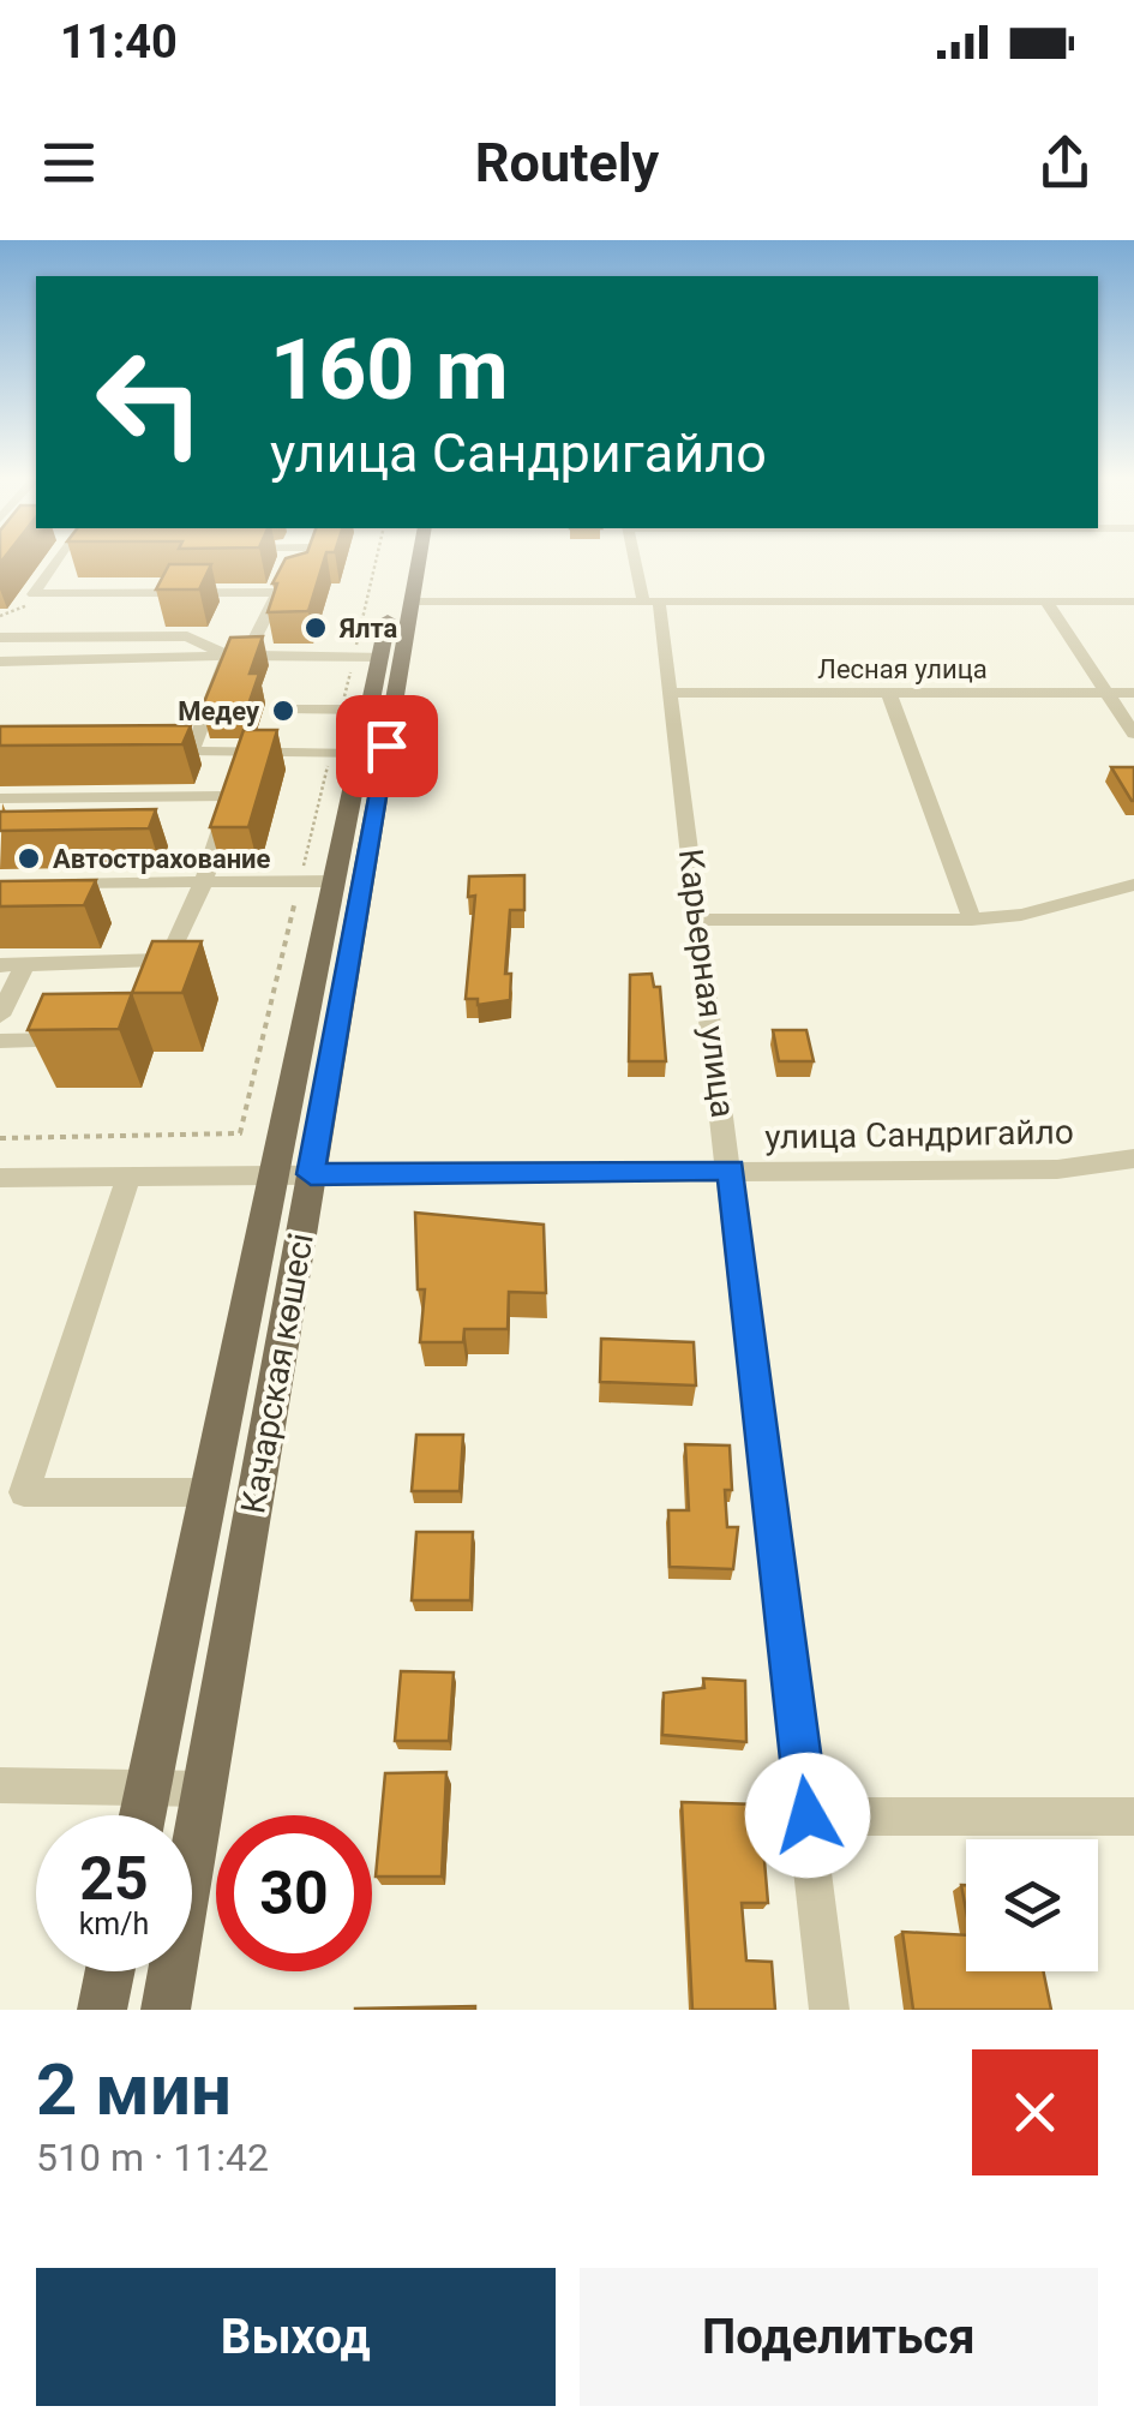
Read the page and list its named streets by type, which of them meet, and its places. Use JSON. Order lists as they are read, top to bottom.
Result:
{
  "streets": {
    "main road": ["Качарская көшесі"],
    "street": ["Лесная улица", "Карьерная улица", "улица Сандригайло"]
  },
  "crossings": [
    ["Лесная улица", "Карьерная улица"],
    ["Карьерная улица", "улица Сандригайло"],
    ["улица Сандригайло", "Качарская көшесі"]
  ],
  "places": ["Ялта", "Медеу", "Автострахование"],
  "page": {
    "status": "11:40",
    "header": "Routely",
    "turn": ["160 m", "улица Сандригайло"],
    "speed": "25 km/h",
    "limit": "30",
    "heading": ["2 мин", "510 m · 11:42"],
    "buttons": ["Выход", "Поделиться"]
  }
}
